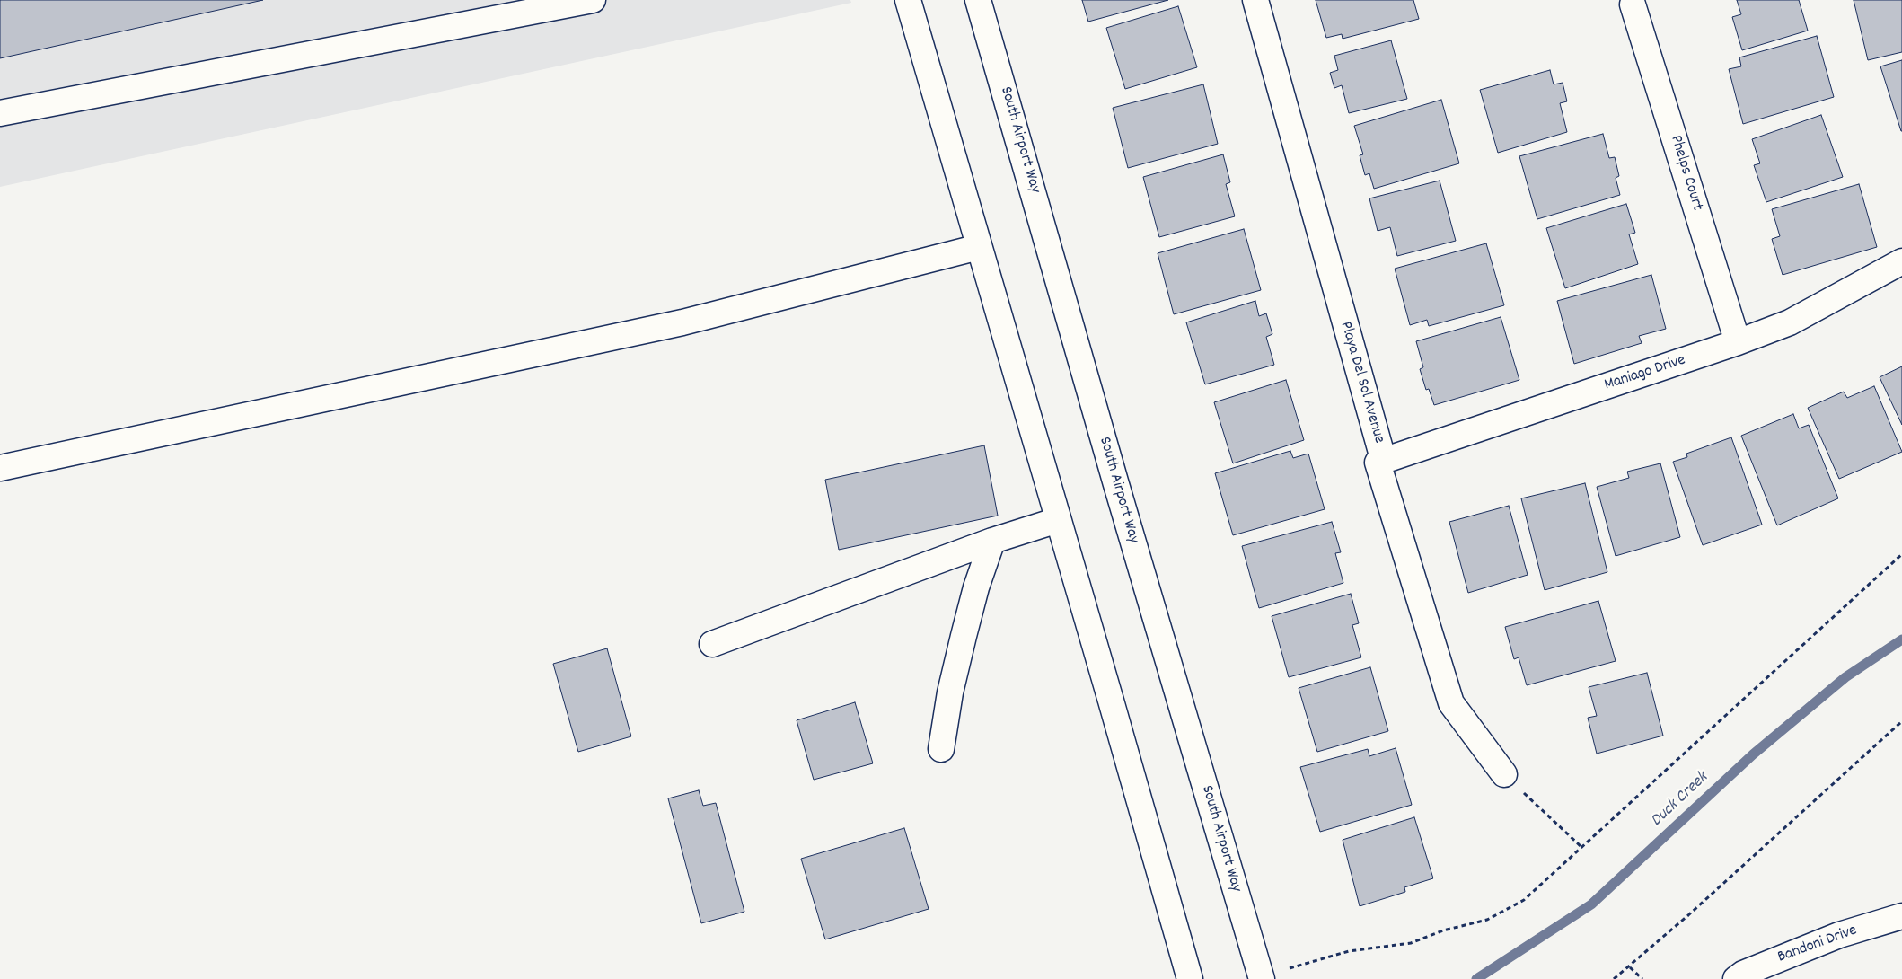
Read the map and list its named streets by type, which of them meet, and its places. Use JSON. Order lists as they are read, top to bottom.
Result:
{
  "streets": {
    "main road": [
      "South Airport Way",
      "Phelps Court",
      "Maniago Drive",
      "Playa Del Sol Avenue",
      "Bandoni Drive"
    ]
  },
  "crossings": [
    ["Phelps Court", "Maniago Drive"],
    ["Maniago Drive", "Playa Del Sol Avenue"]
  ],
  "water": ["Duck Creek"]
}
